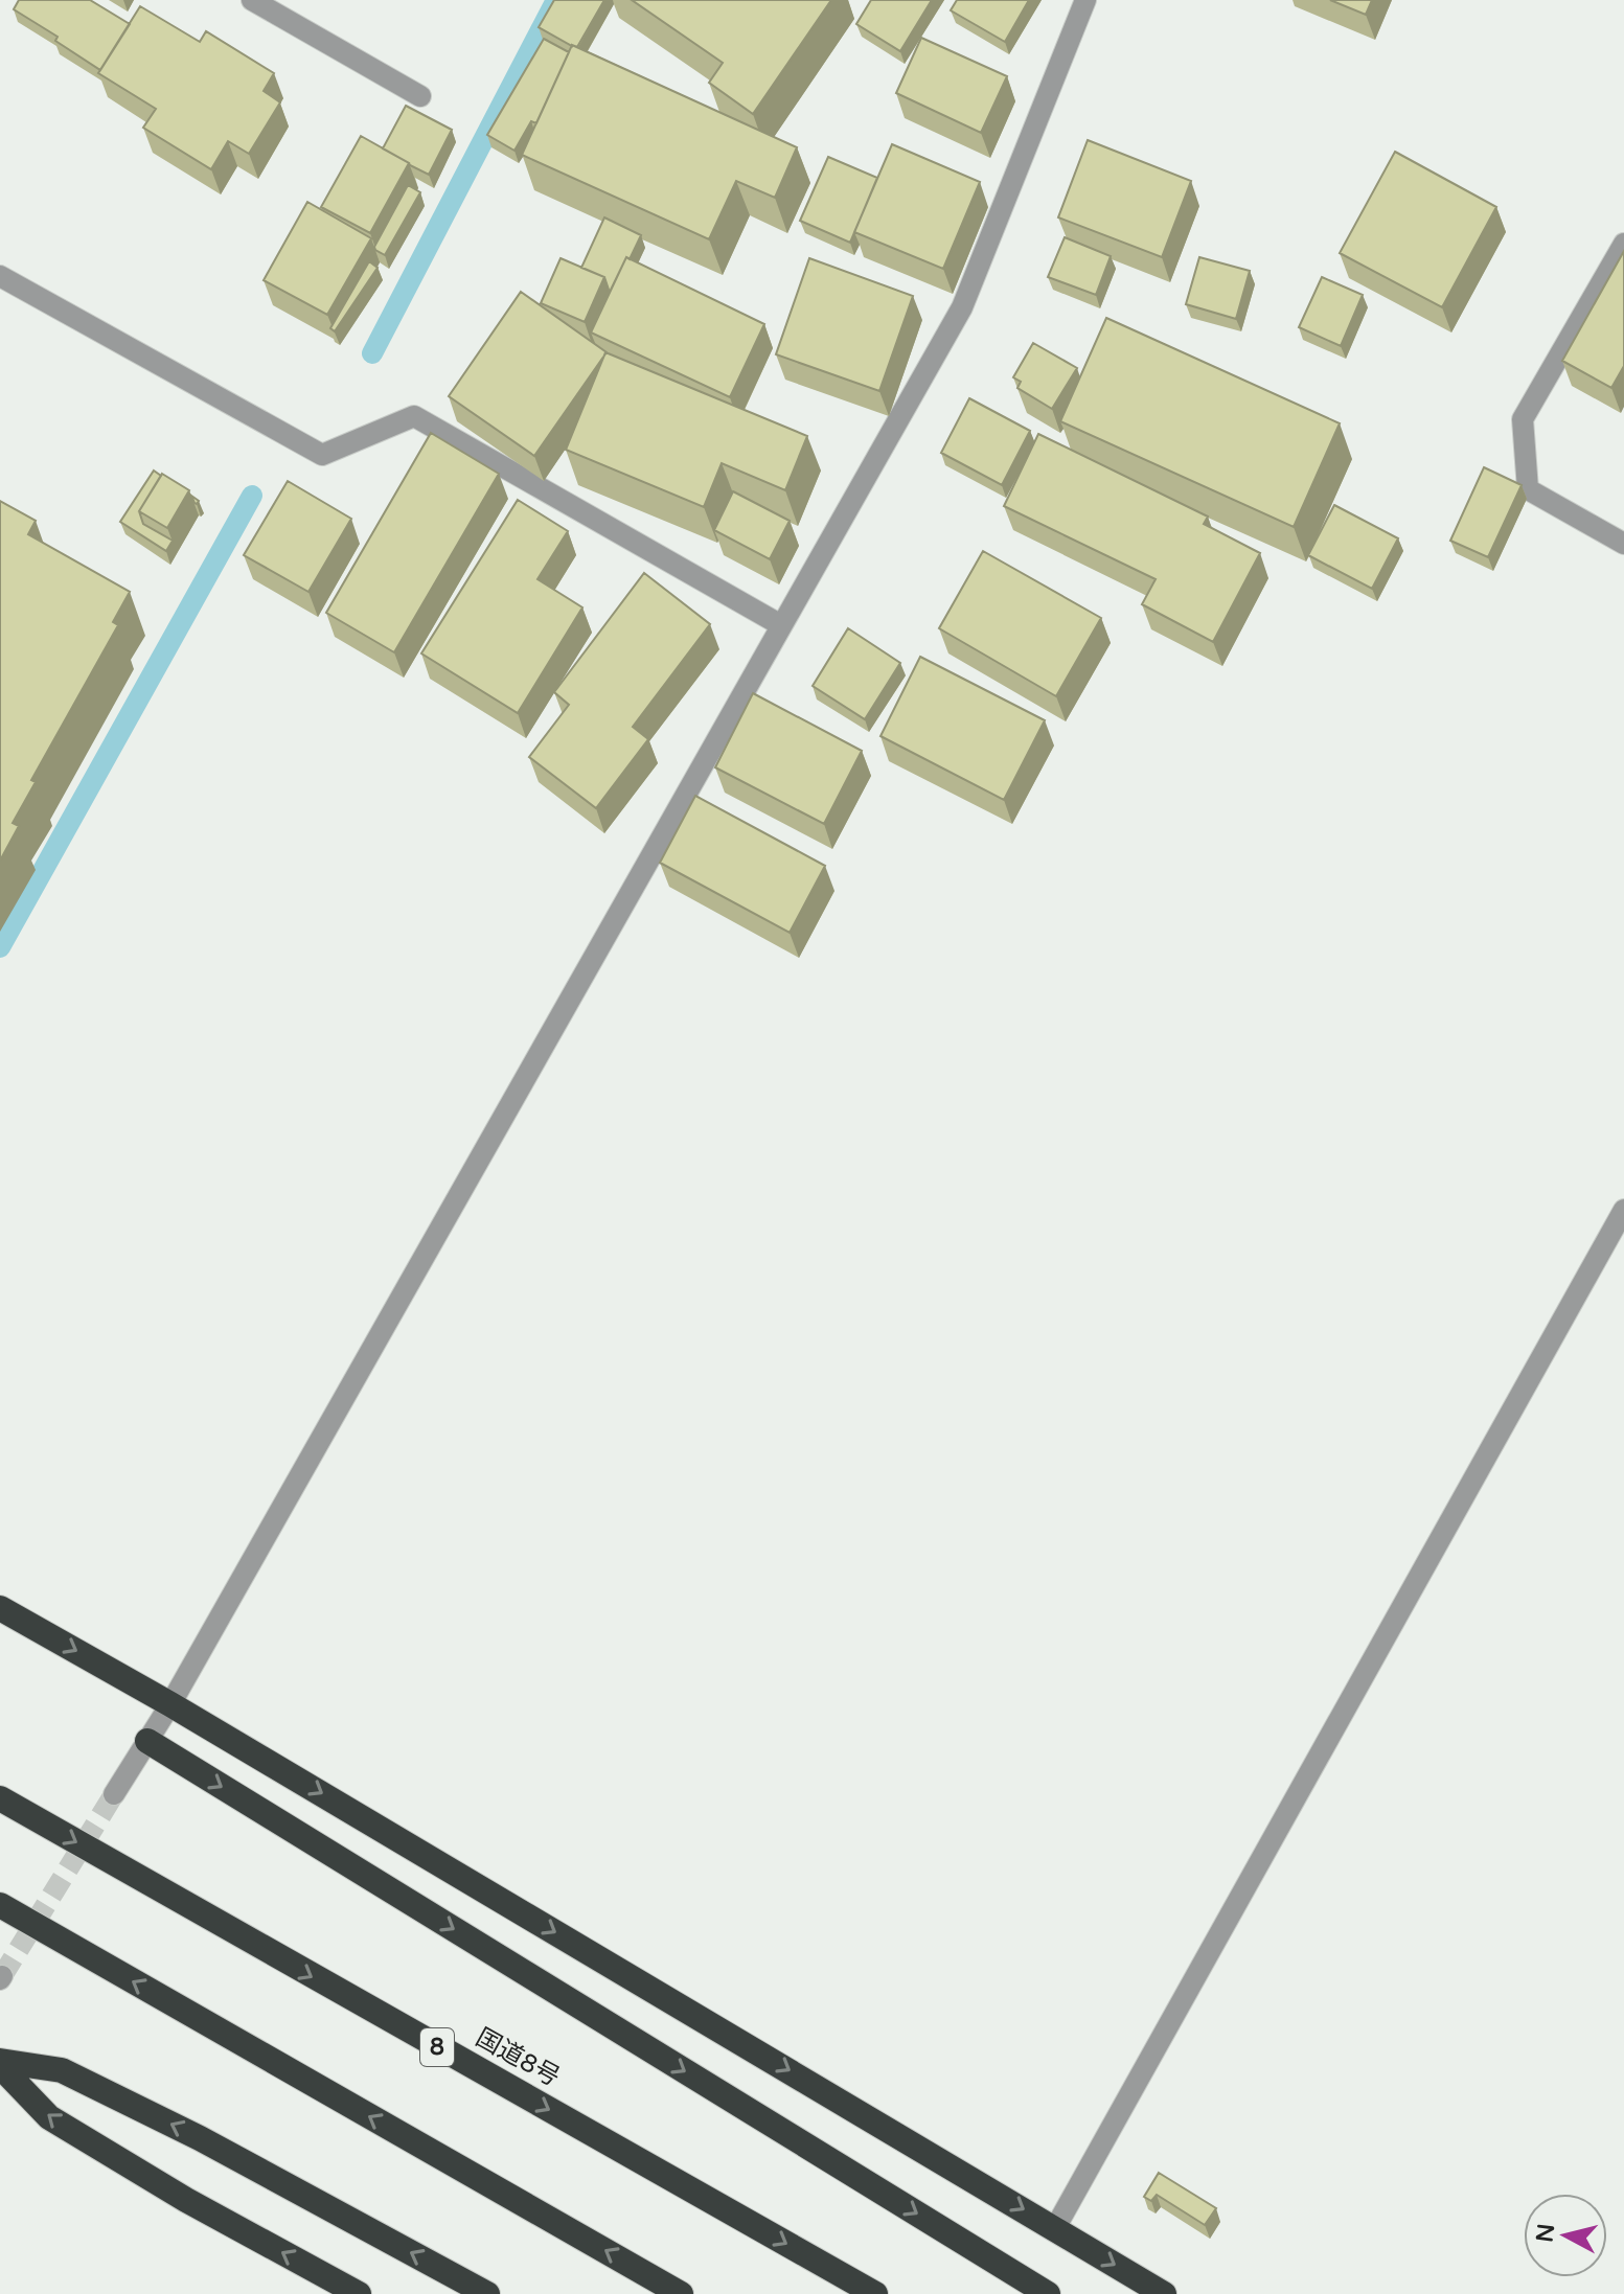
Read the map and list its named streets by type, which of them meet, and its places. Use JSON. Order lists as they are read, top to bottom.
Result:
{
  "streets": {
    "highway": ["8", "国道8号"]
  },
  "north": "left"
}
